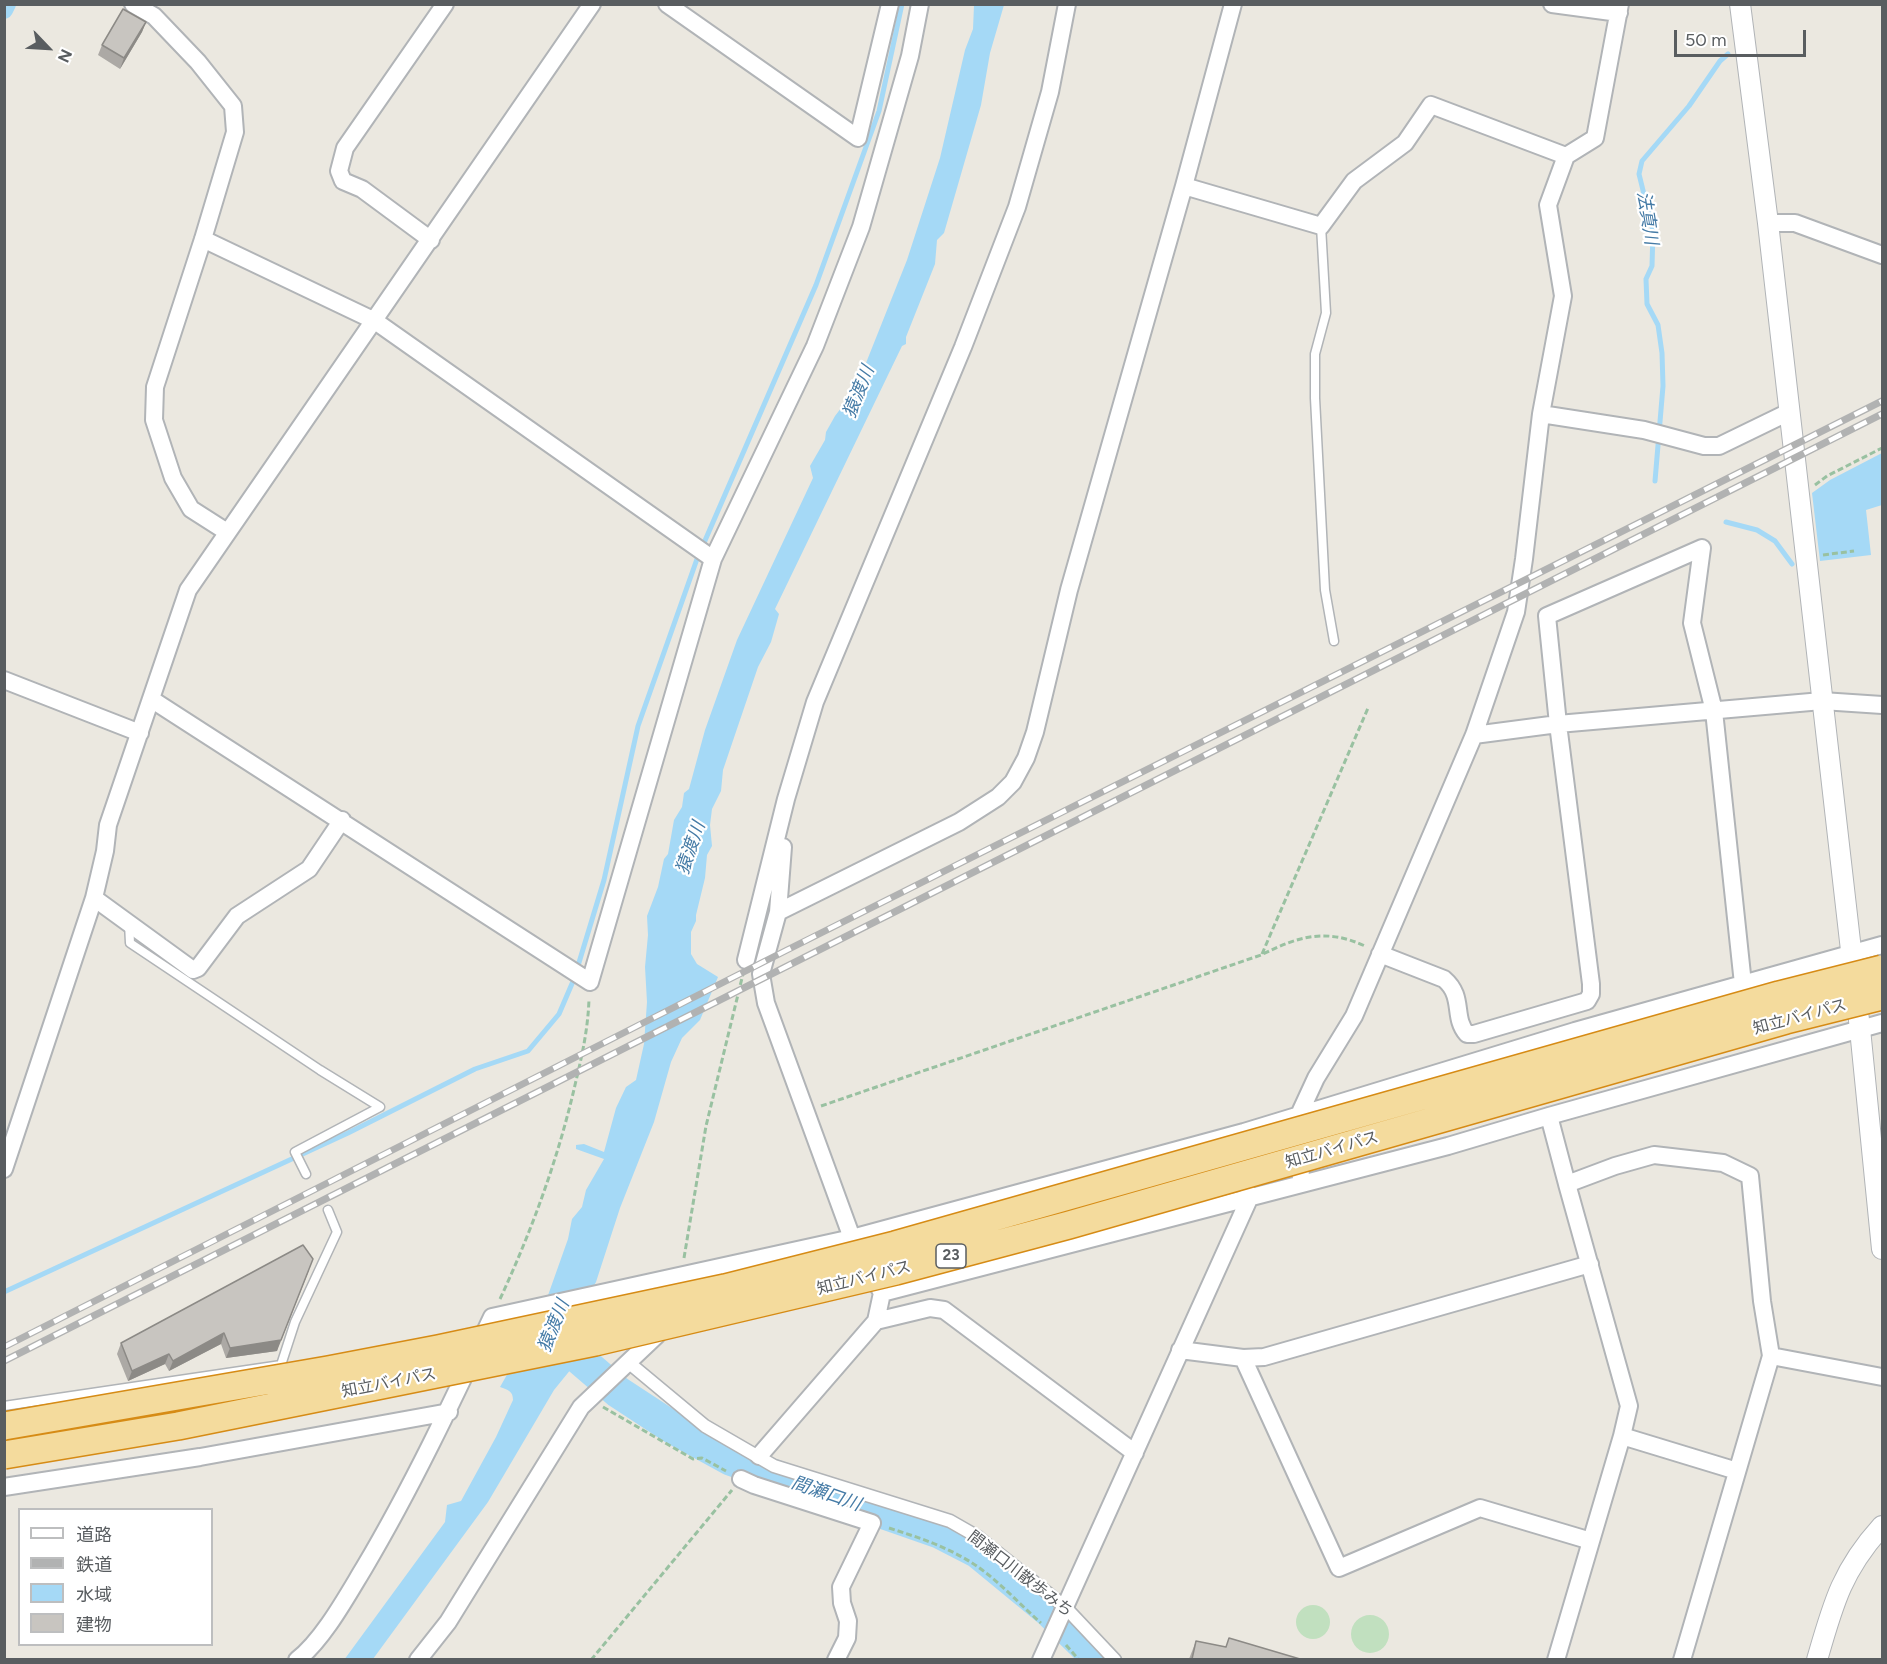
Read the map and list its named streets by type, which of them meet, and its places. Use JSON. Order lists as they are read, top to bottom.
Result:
{
  "streets": {
    "highway": ["知立バイパス", "23"],
    "street": ["間瀬口川散歩みち"]
  },
  "water": ["法真川", "猿渡川", "間瀬口川"],
  "legend": [
    "道路",
    "鉄道",
    "水域",
    "建物"
  ],
  "scale_bar": "50 m",
  "north": "bottom right"
}
